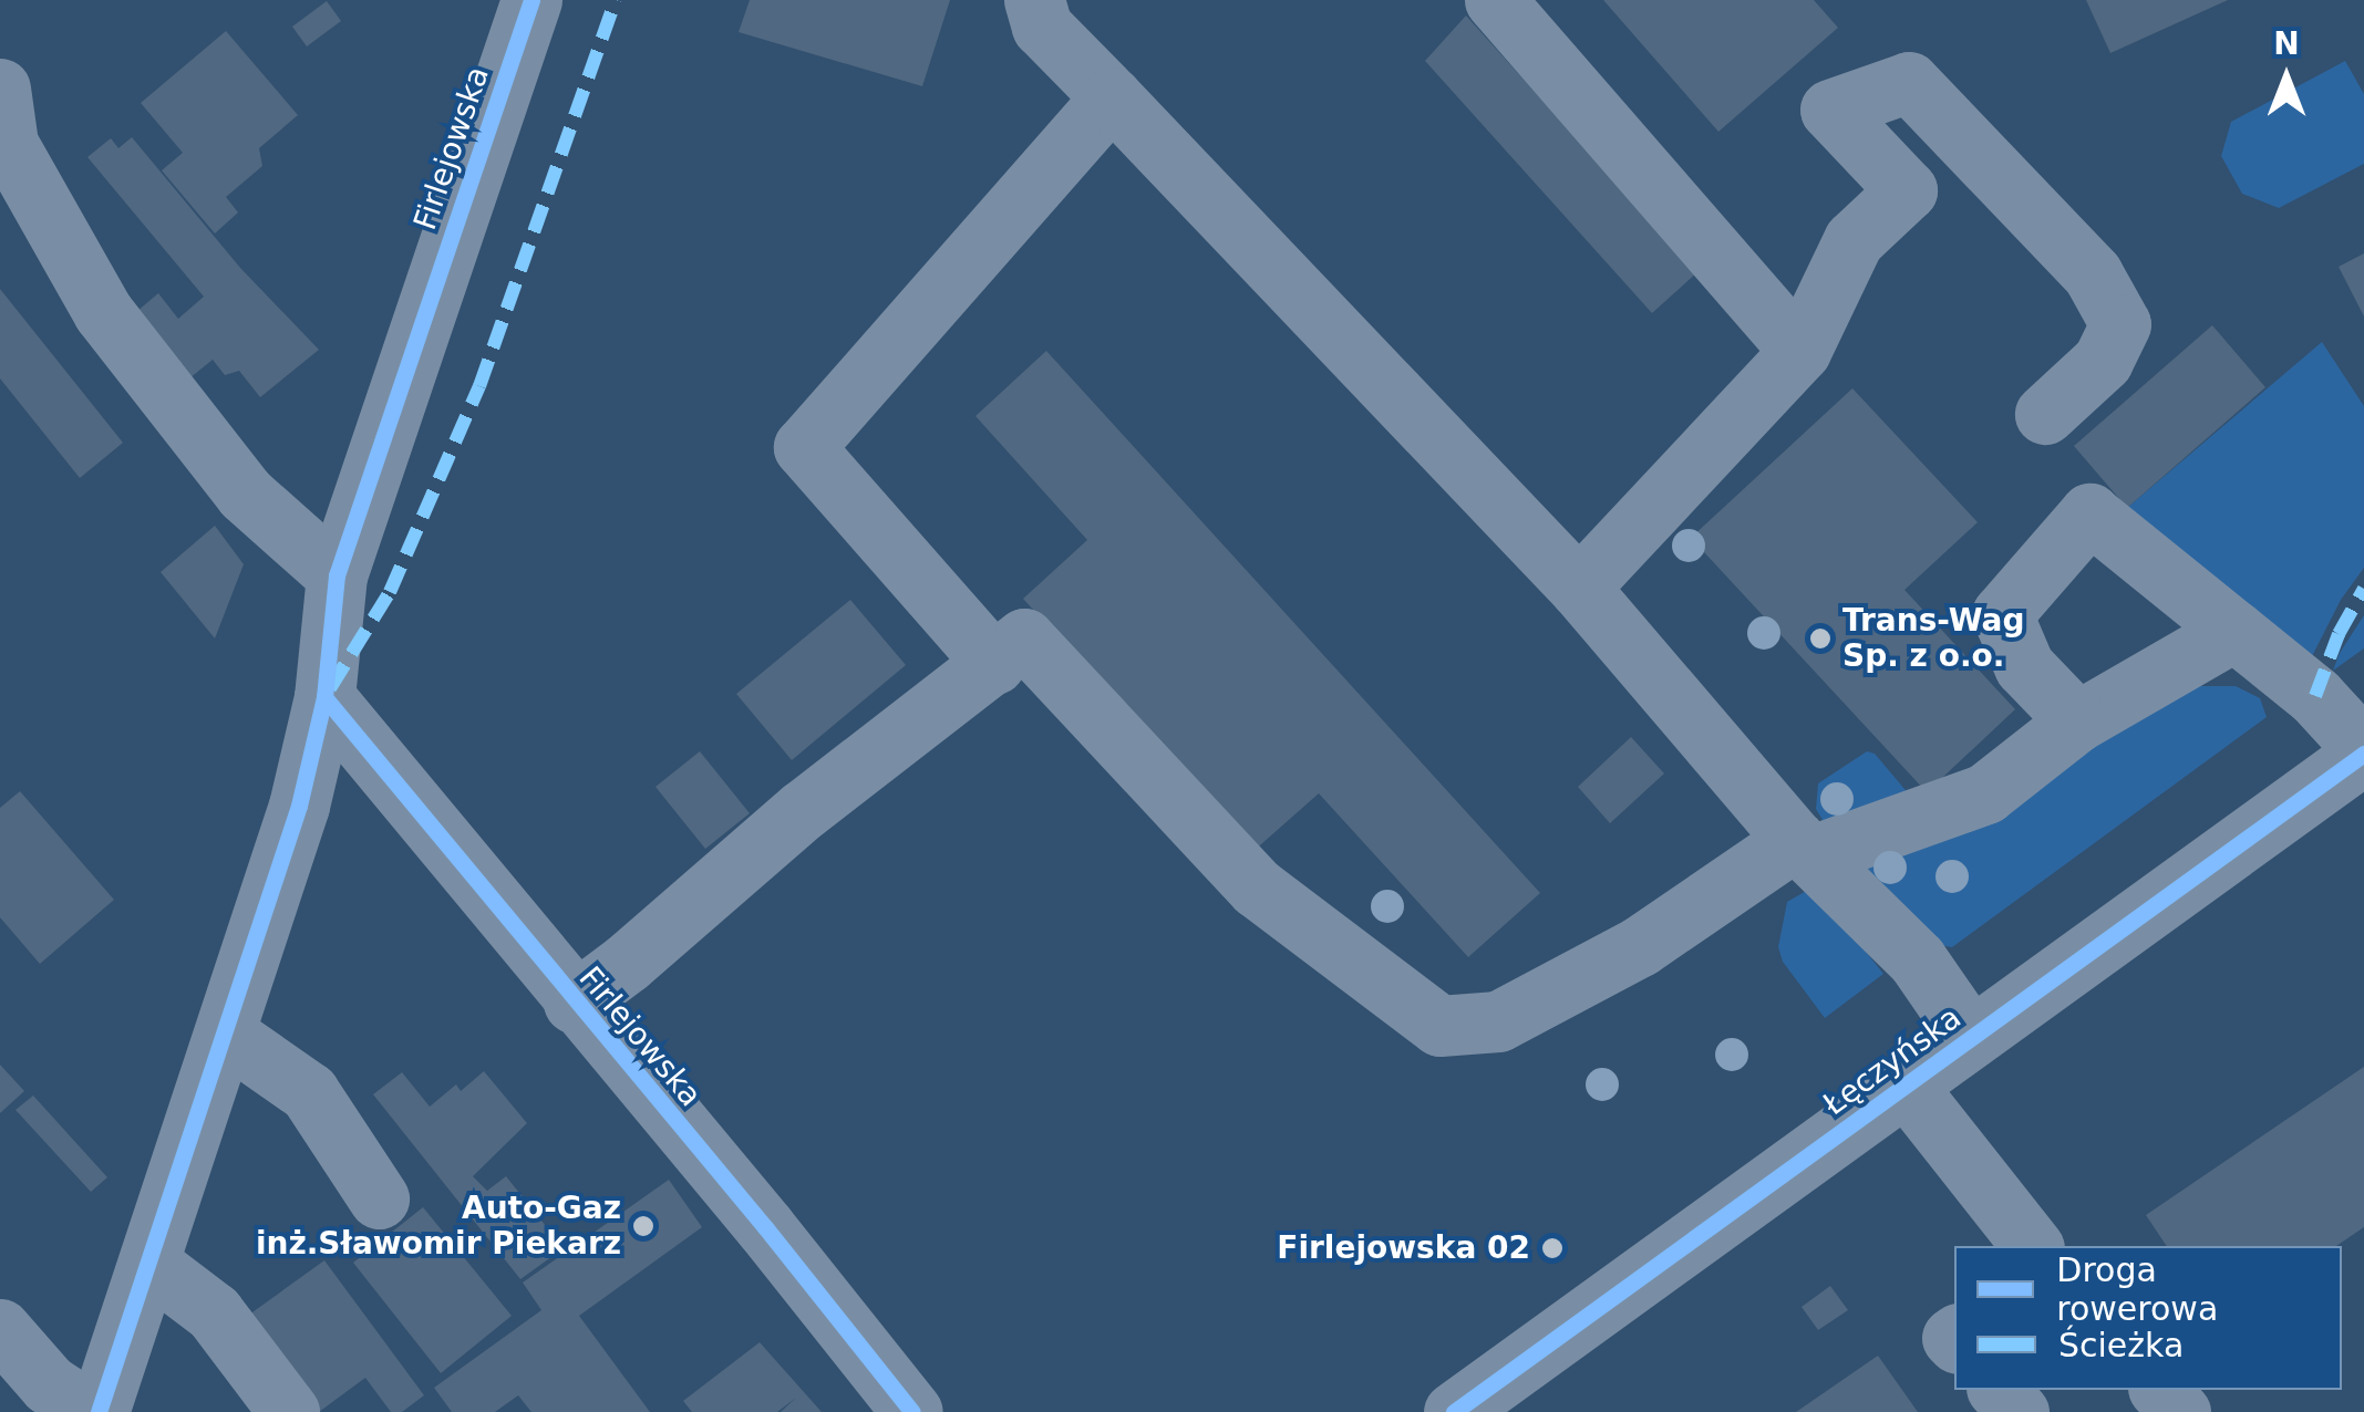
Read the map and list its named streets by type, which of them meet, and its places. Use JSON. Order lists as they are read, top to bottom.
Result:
{
  "streets": {
    "street": ["Firlejowska", "Łęczyńska"]
  },
  "places": ["Trans-Wag Sp. z o.o.", "Auto-Gaz inż.Sławomir Piekarz", "Firlejowska 02"],
  "legend": ["Droga rowerowa", "Ścieżka"],
  "north": "top"
}
